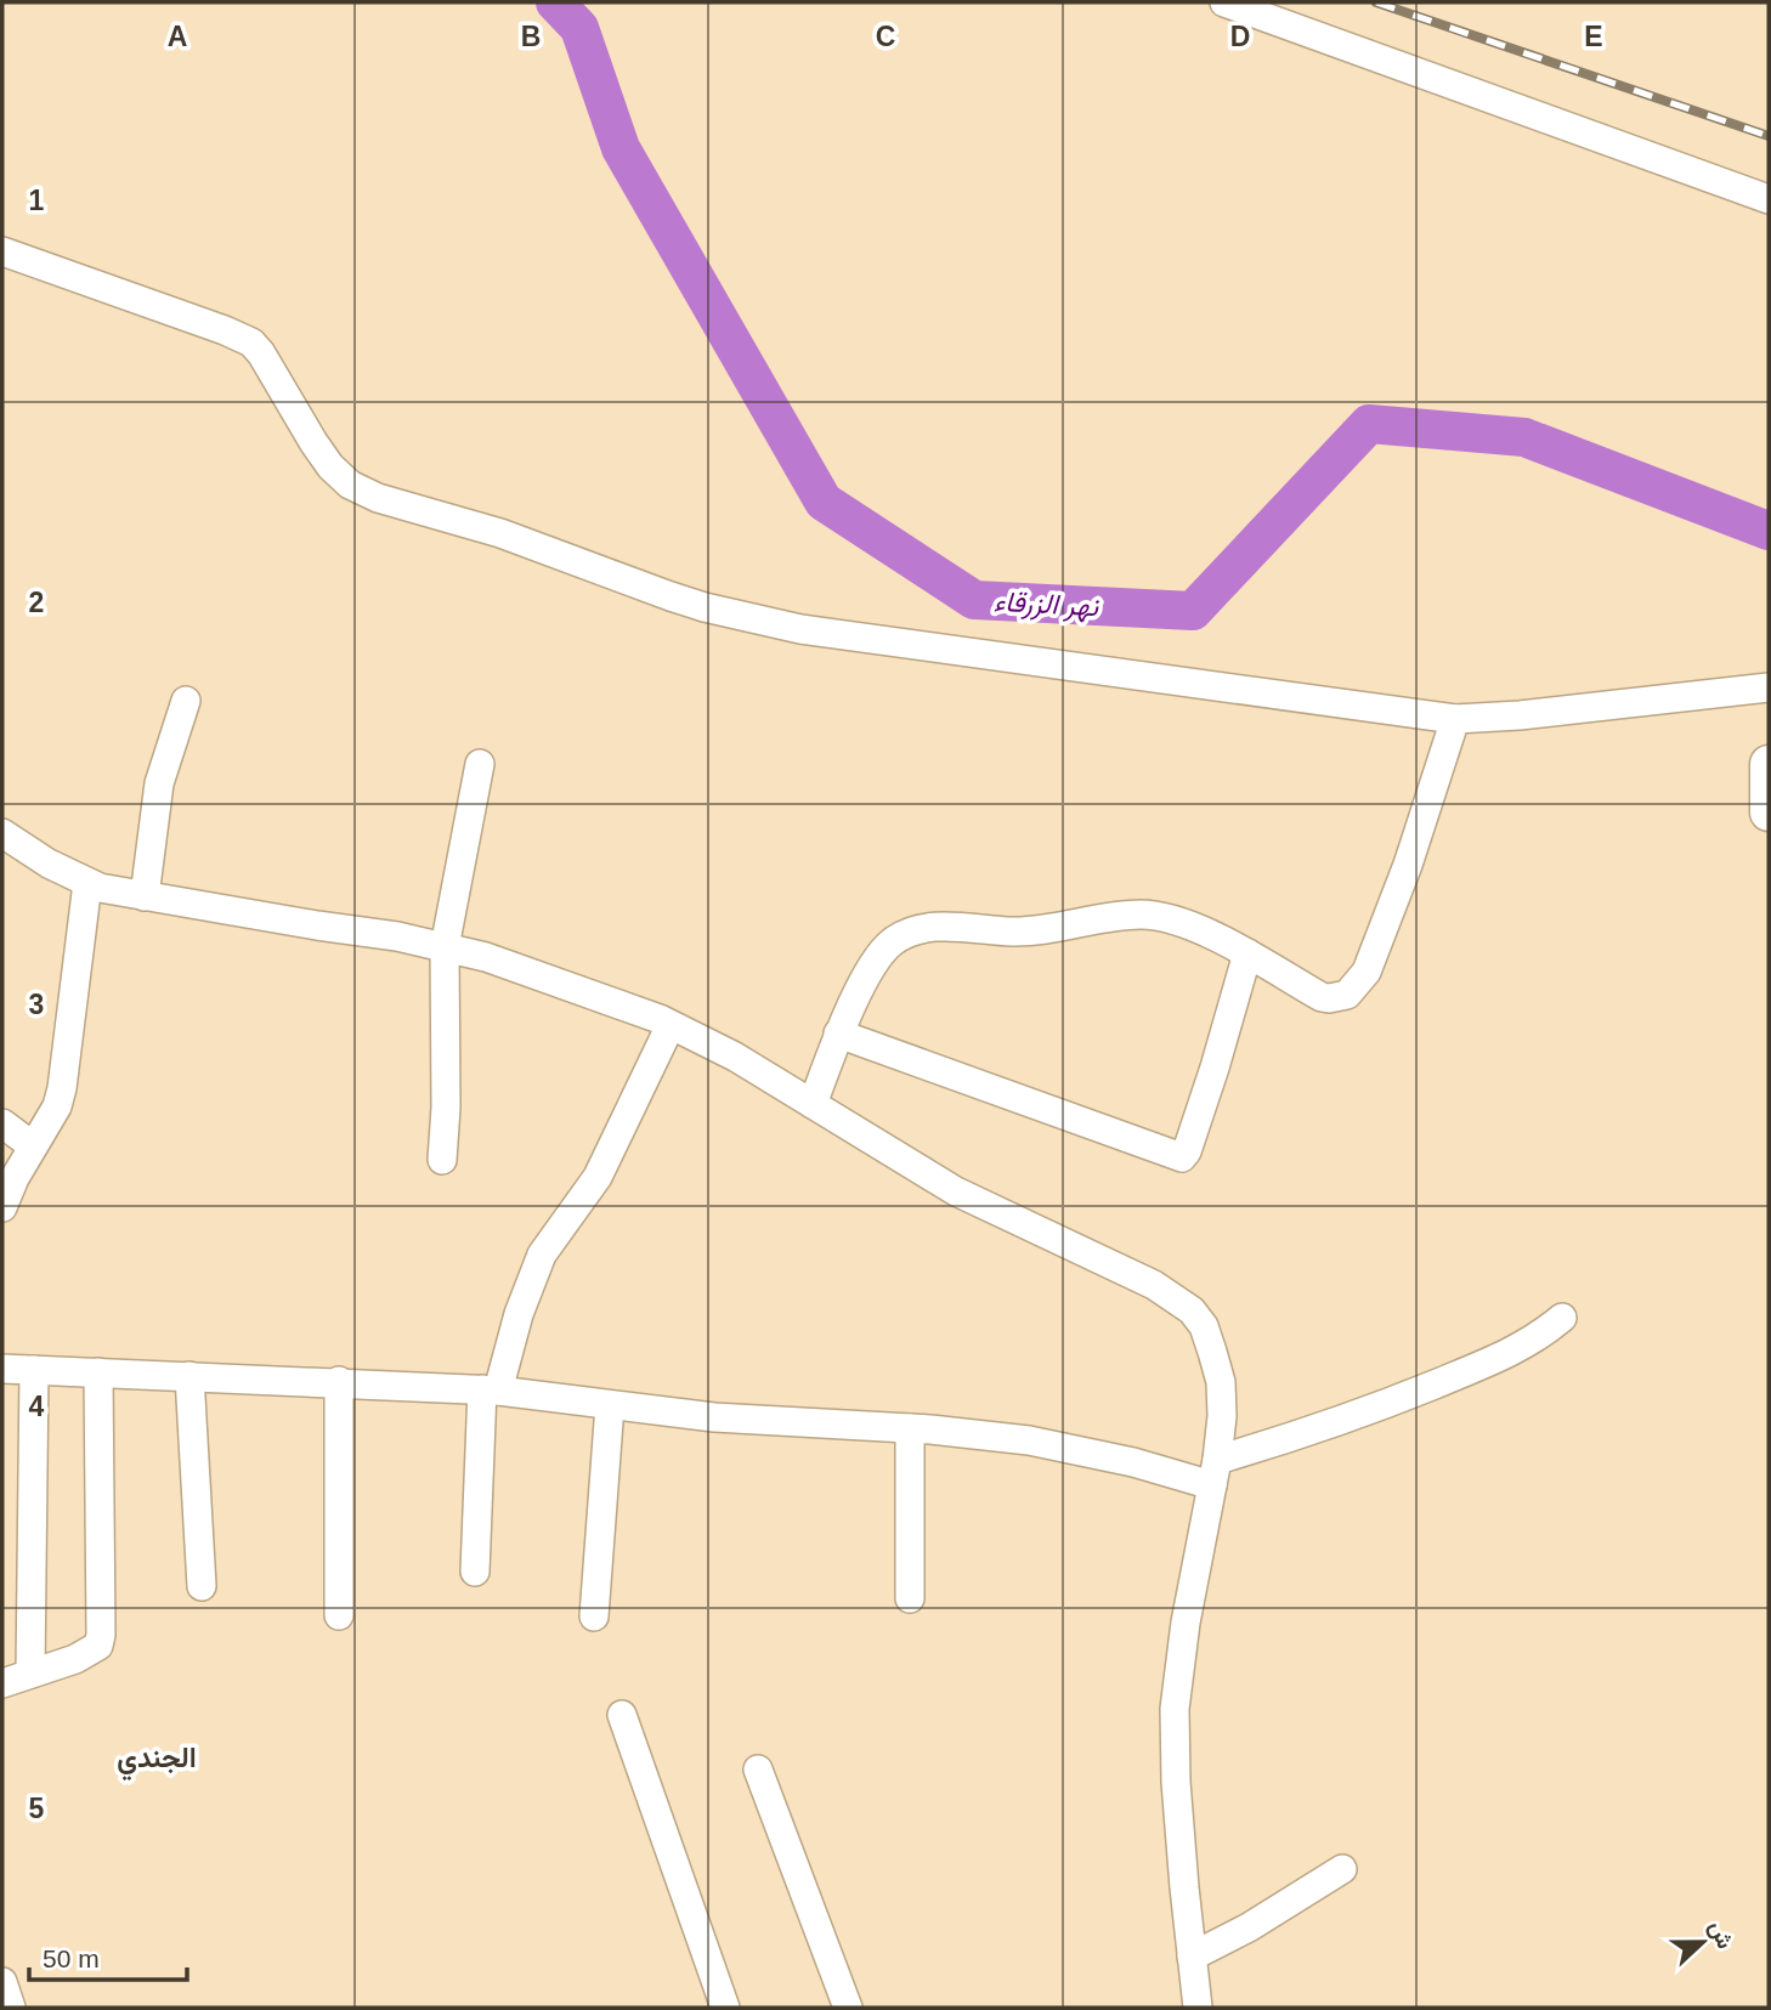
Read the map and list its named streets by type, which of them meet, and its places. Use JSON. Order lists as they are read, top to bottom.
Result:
{
  "districts": ["الجندي"],
  "water": ["نهر الزرقاء"],
  "scale_bar": "50 m",
  "north": "right",
  "grid": {
    "columns": [
      "A",
      "B",
      "C",
      "D",
      "E"
    ],
    "rows": [
      "1",
      "2",
      "3",
      "4",
      "5"
    ]
  }
}
